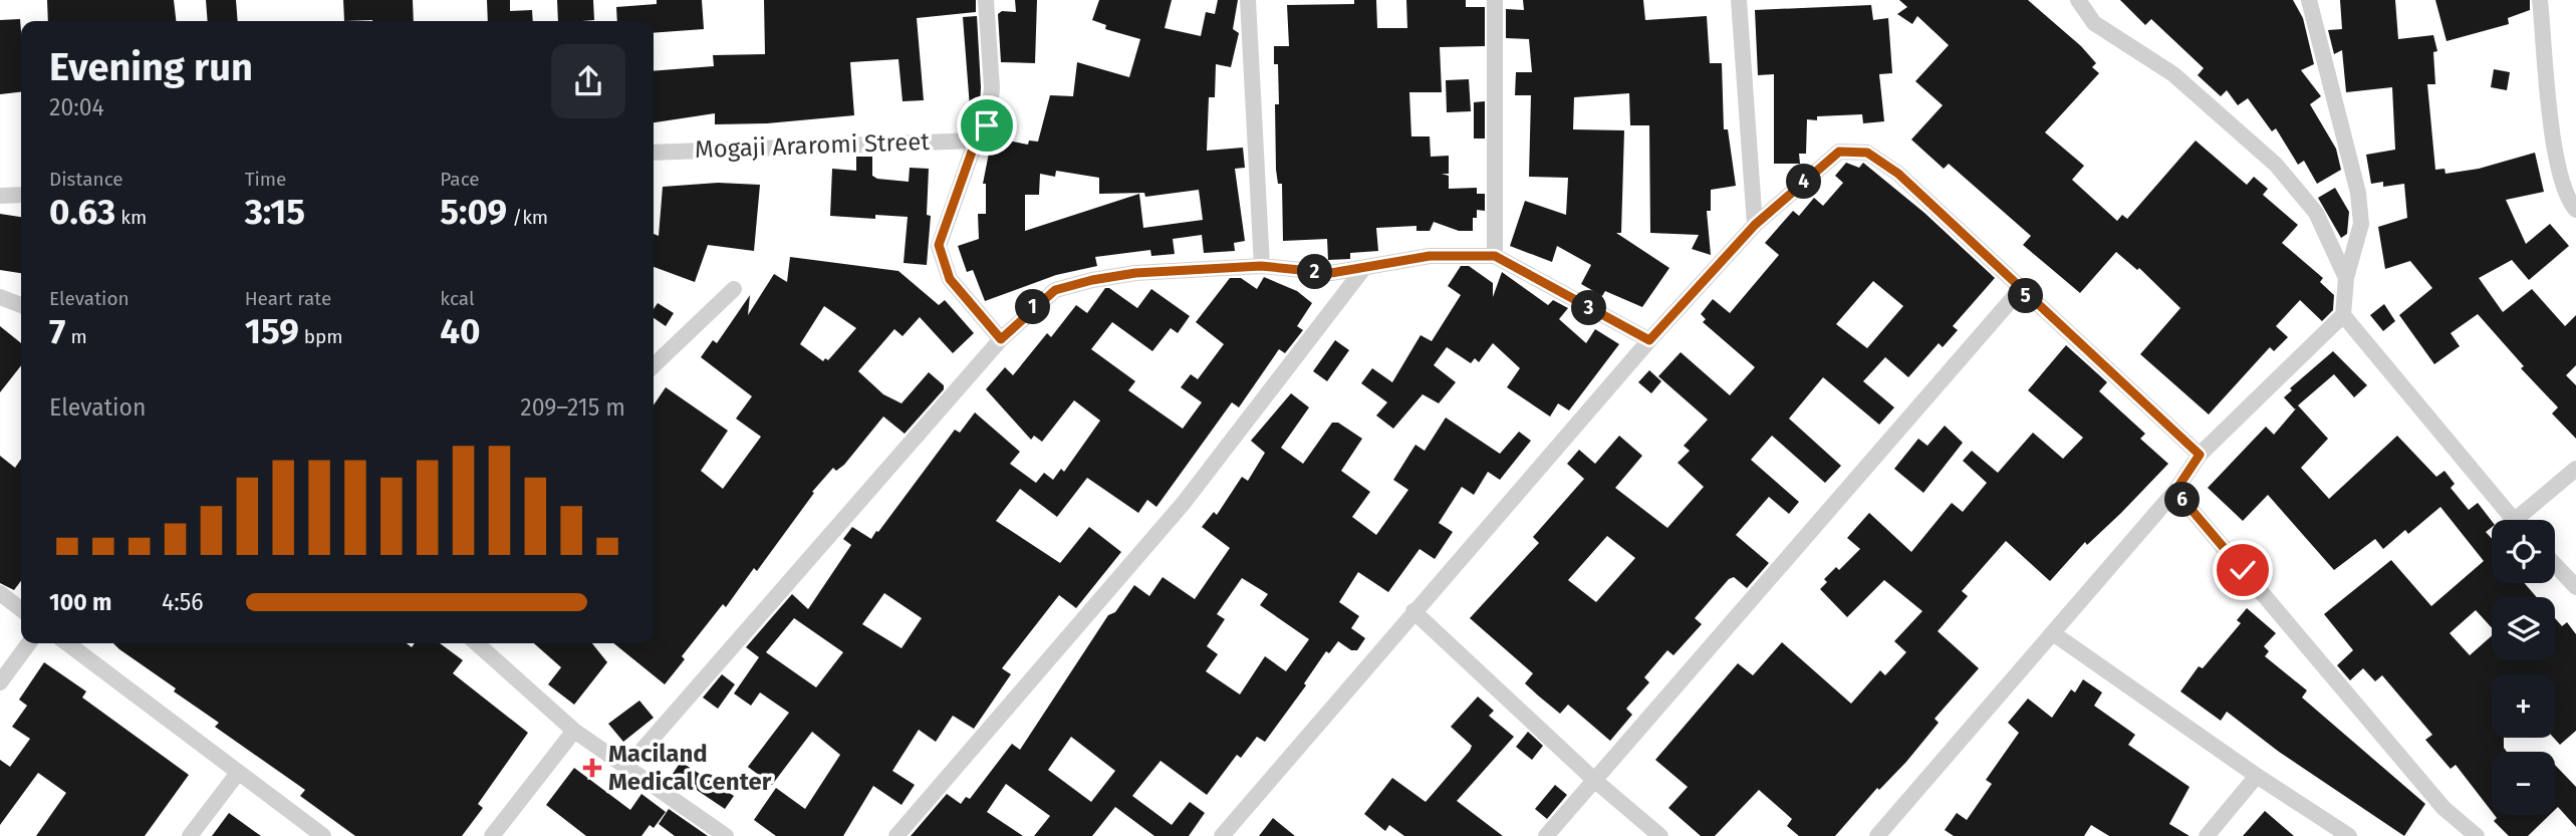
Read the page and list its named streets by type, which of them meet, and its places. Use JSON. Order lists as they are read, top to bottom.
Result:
{
  "streets": {
    "street": ["Mogaji Araromi Street"]
  },
  "places": {
    "health": ["Maciland Medical Center"]
  },
  "page": {
    "heading": ["Evening run", "20:04"],
    "stats": [
      ["Distance", "0.63 km"],
      ["Time", "3:15"],
      ["Pace", "5:09 /km"],
      ["Elevation", "7 m"],
      ["Heart rate", "159 bpm"],
      ["kcal", "40"]
    ],
    "pins": [
      "4",
      "2",
      "5",
      "1",
      "3",
      "6"
    ],
    "chart": ["Elevation", "209–215 m"],
    "map_buttons": ["+", "−"],
    "list": [
      {
        "name": "100 m",
        "note": "4:56"
      }
    ]
  }
}
